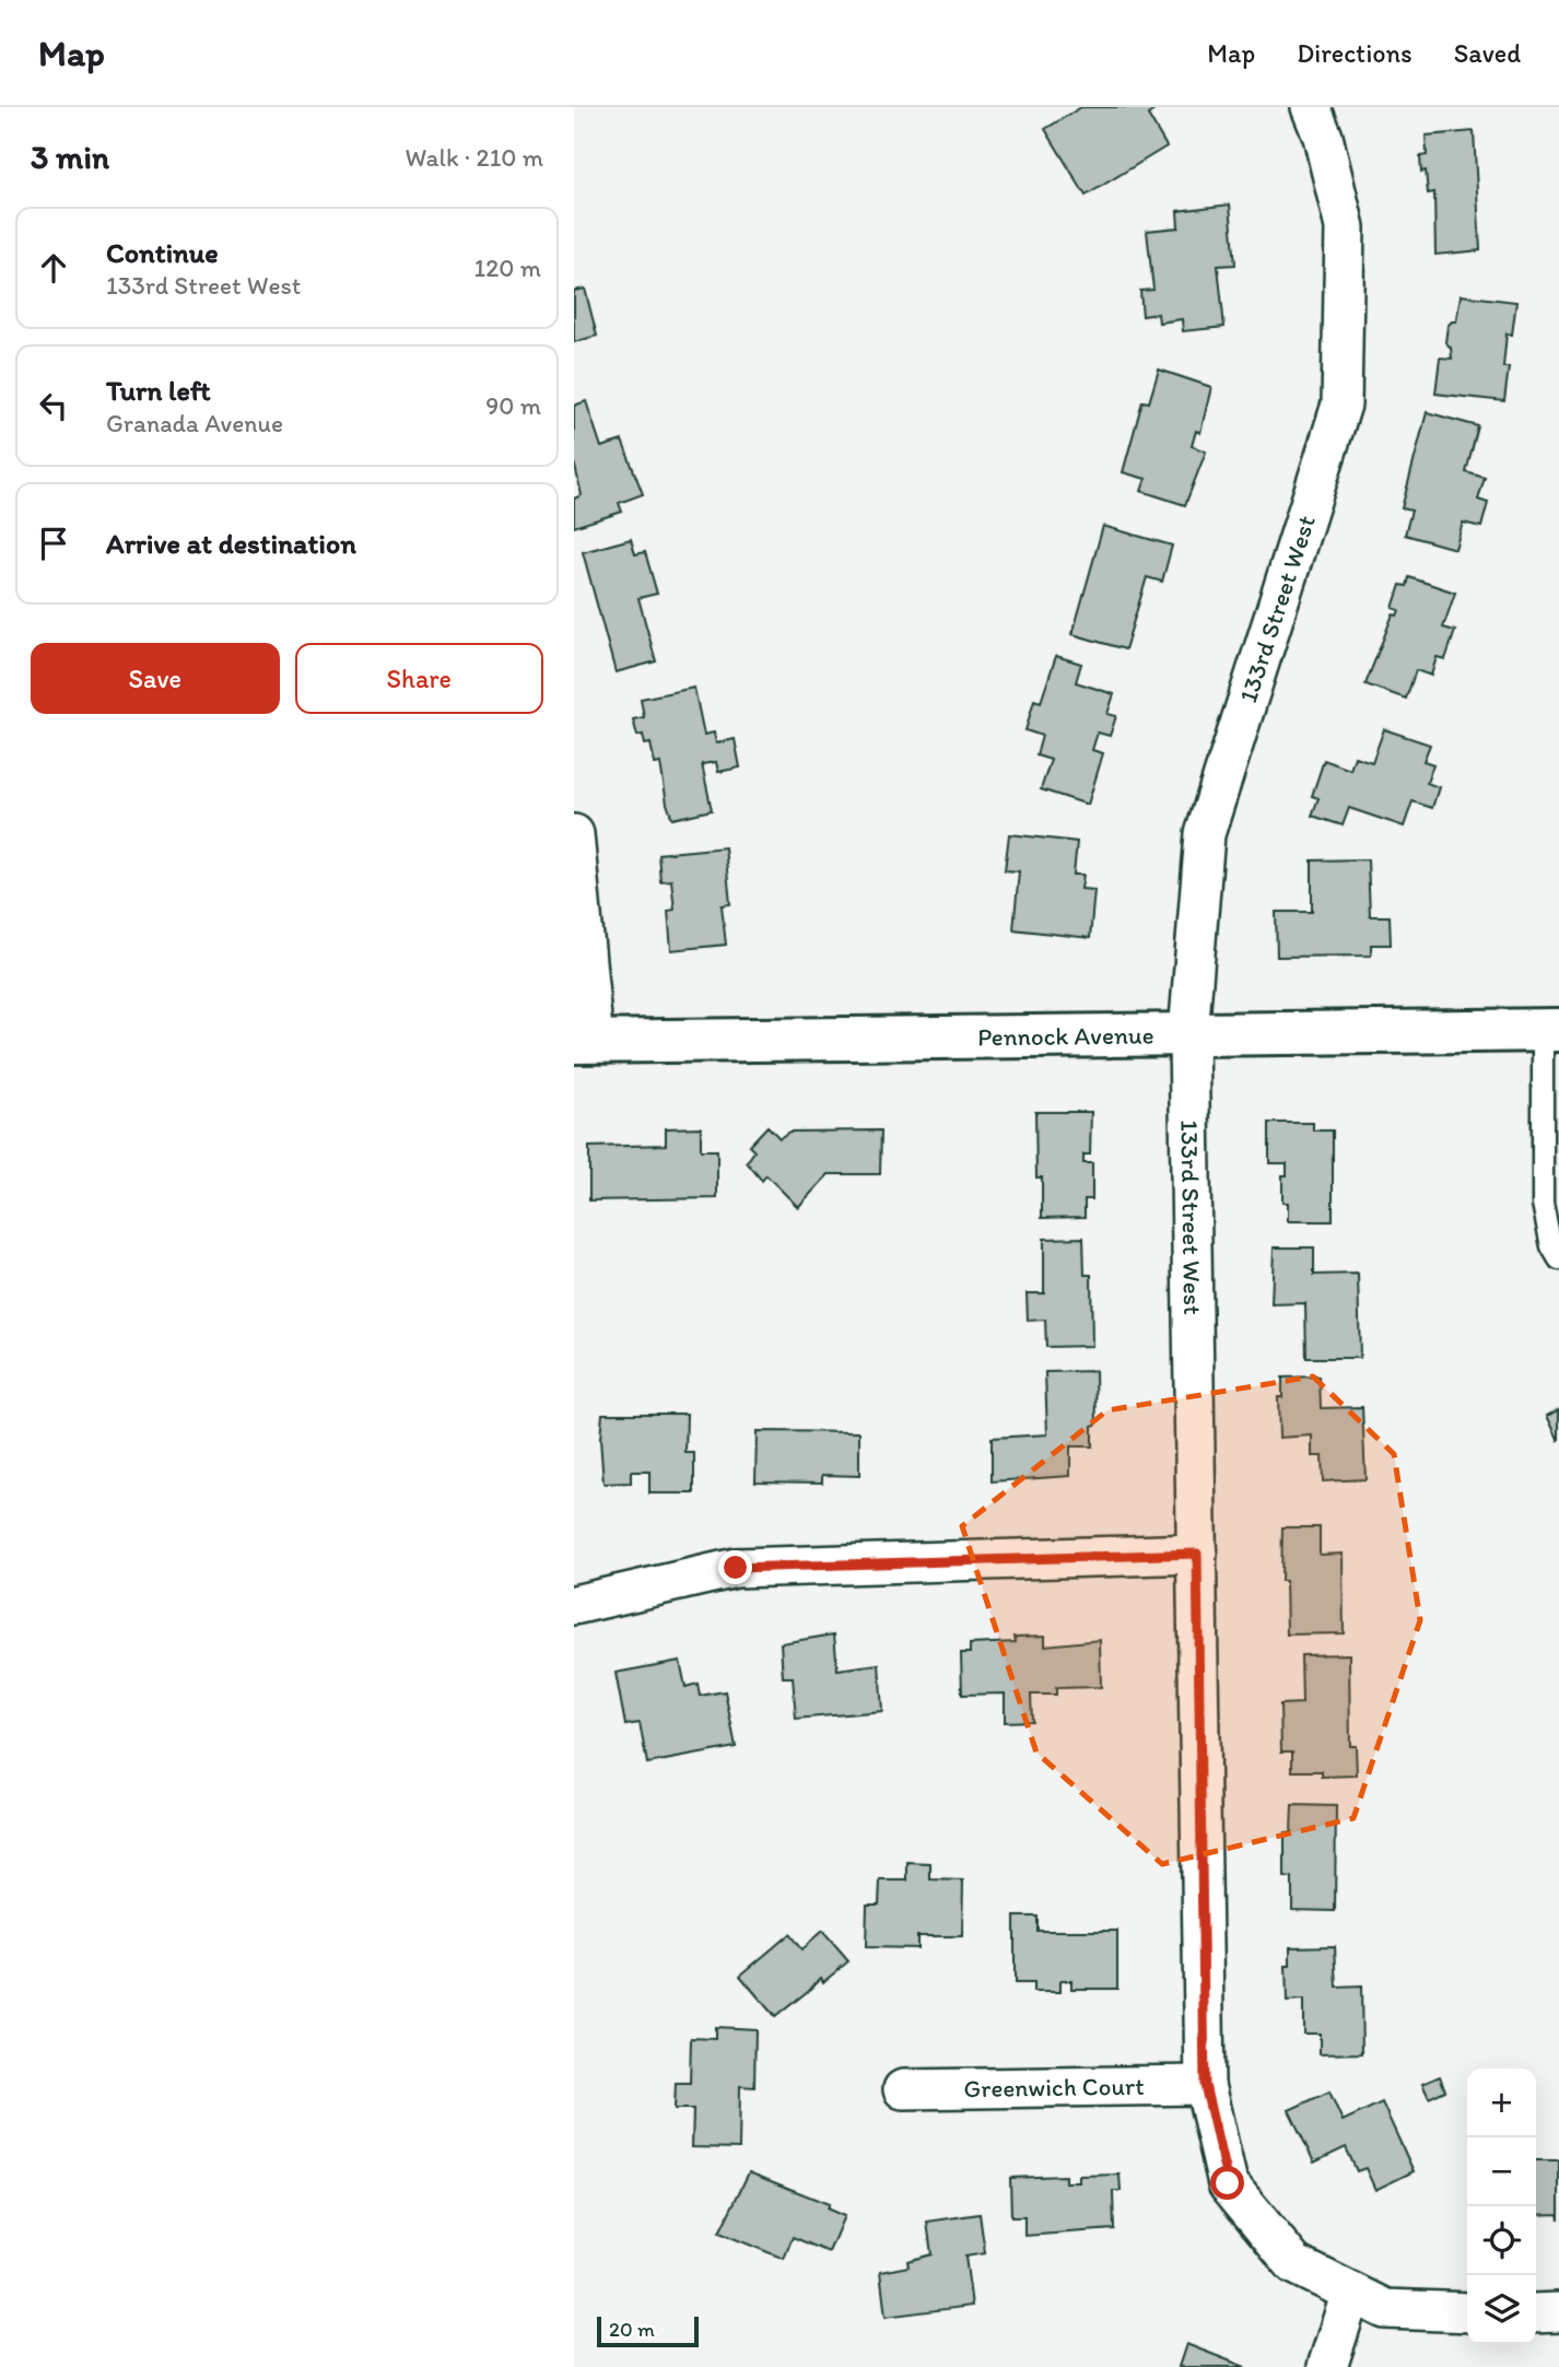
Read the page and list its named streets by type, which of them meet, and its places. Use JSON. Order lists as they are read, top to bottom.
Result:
{
  "streets": {
    "street": ["133rd Street West", "Pennock Avenue", "Greenwich Court"]
  },
  "crossings": [
    ["133rd Street West", "Pennock Avenue"],
    ["133rd Street West", "Greenwich Court"]
  ],
  "scale_bar": "20 m",
  "page": {
    "header": "Map",
    "nav": ["Map", "Directions", "Saved"],
    "heading": ["3 min", "Walk · 210 m"],
    "list": [
      ["Continue", "133rd Street West", "120 m"],
      ["Turn left", "Granada Avenue", "90 m"],
      "Arrive at destination"
    ],
    "buttons": ["Save", "Share"],
    "map_buttons": ["+", "−"],
    "scale": "20 m"
  }
}
